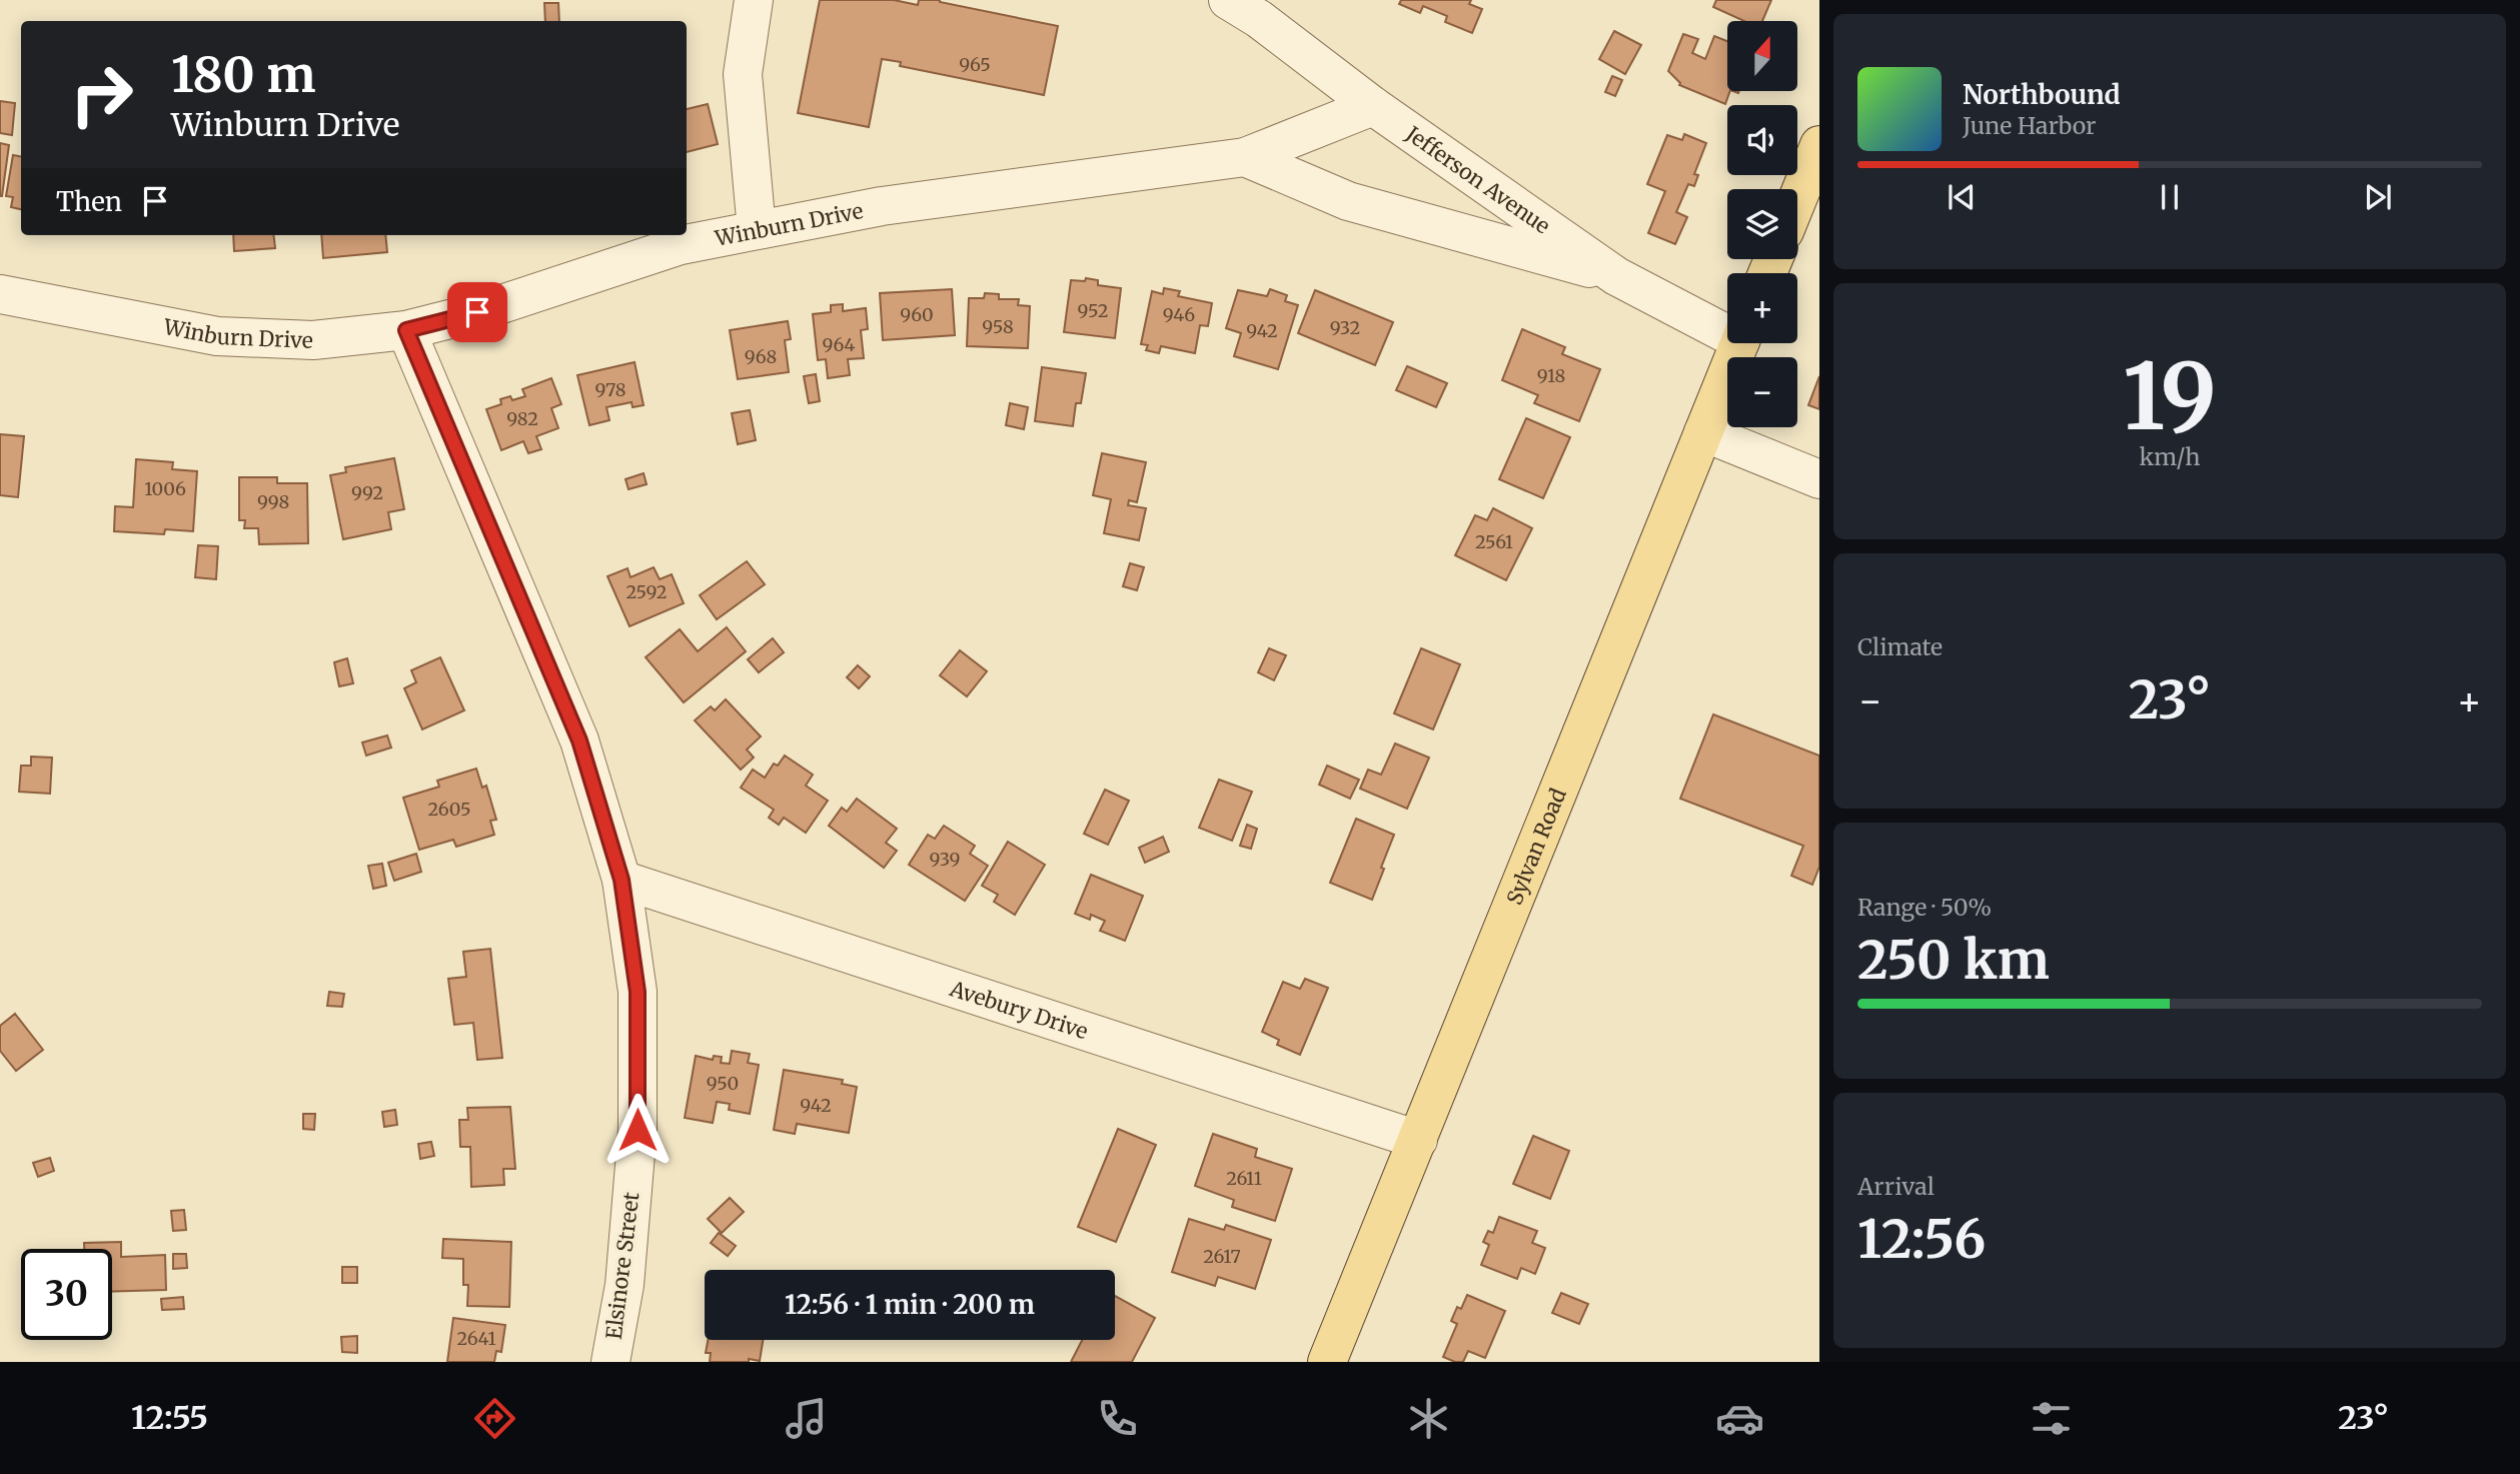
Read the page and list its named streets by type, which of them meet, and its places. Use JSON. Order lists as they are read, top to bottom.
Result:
{
  "streets": {
    "main road": ["Sylvan Road"],
    "street": [
      "Jefferson Avenue",
      "Winburn Drive",
      "Avebury Drive",
      "Elsinore Street"
    ]
  },
  "crossings": [
    ["Jefferson Avenue", "Winburn Drive"],
    ["Winburn Drive", "Elsinore Street"],
    ["Sylvan Road", "Avebury Drive"],
    ["Avebury Drive", "Elsinore Street"]
  ],
  "house_numbers": [
    "965",
    "952",
    "960",
    "946",
    "958",
    "932",
    "942",
    "964",
    "968",
    "918",
    "978",
    "982",
    "1006",
    "992",
    "998",
    "2561",
    "2592",
    "2605",
    "939",
    "950",
    "942",
    "2611",
    "2617",
    "2641"
  ],
  "north": "top",
  "page": {
    "map_buttons": ["+", "−"],
    "turn": ["180 m", "Winburn Drive"],
    "song": ["Northbound", "June Harbor"],
    "then": "Then",
    "tile": [
      ["19", "km/h"],
      "Climate",
      ["Range · 50%", "250 km"],
      ["Arrival", "12:56"]
    ],
    "heat": ["−", "23°", "+"],
    "limit": "30",
    "trip": "12:56 · 1 min · 200 m",
    "tabs": ["12:55", "23°"]
  }
}
